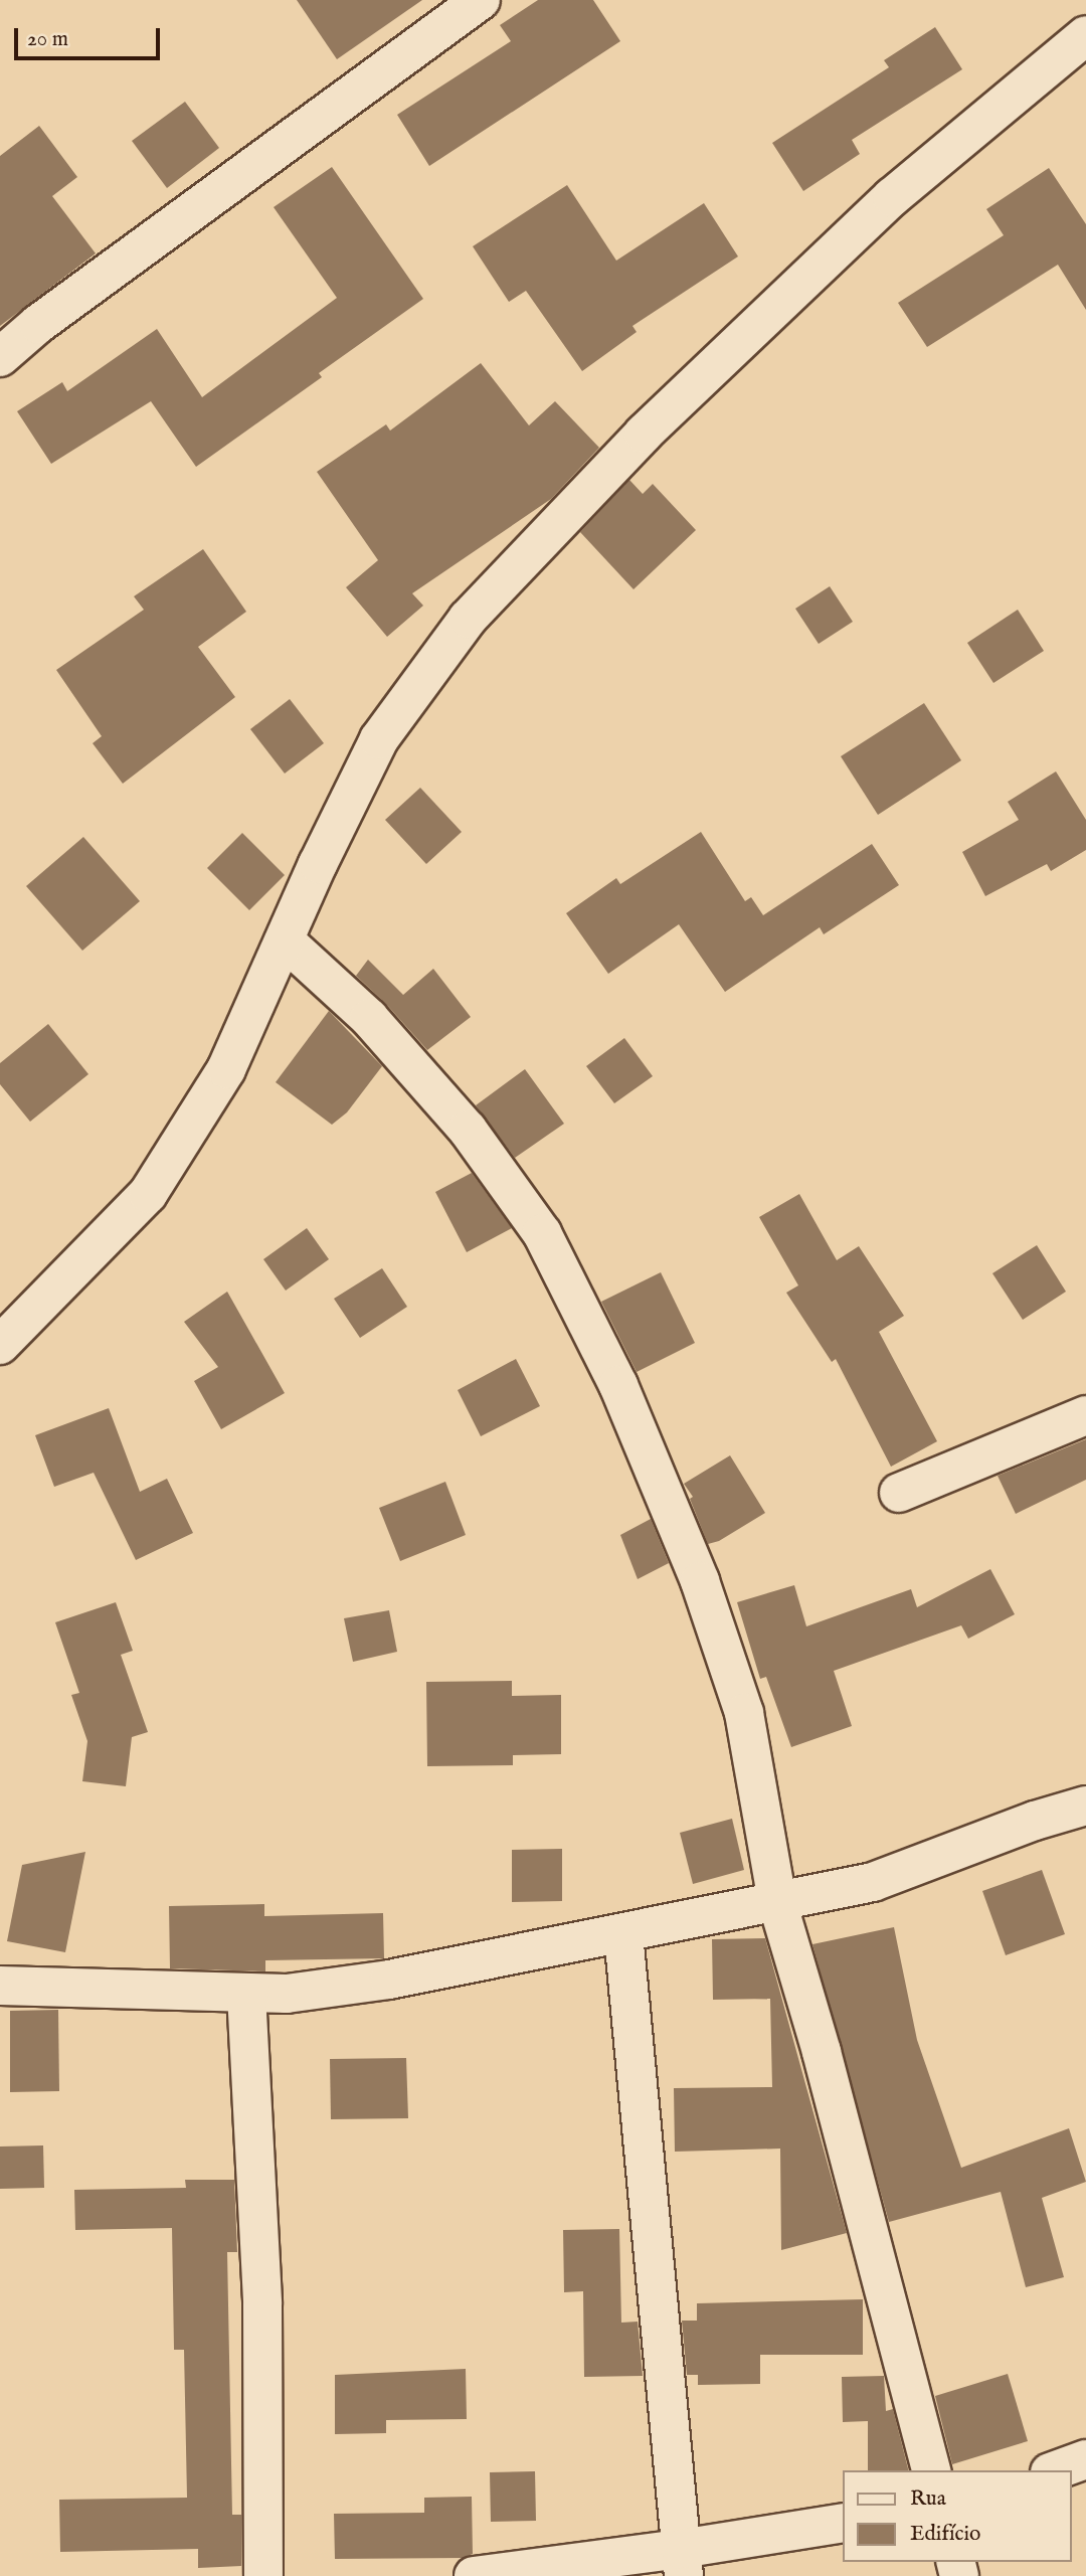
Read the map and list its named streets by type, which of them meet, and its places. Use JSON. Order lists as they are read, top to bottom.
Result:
{
  "legend": ["Rua", "Edifício"],
  "scale_bar": "20 m"
}
